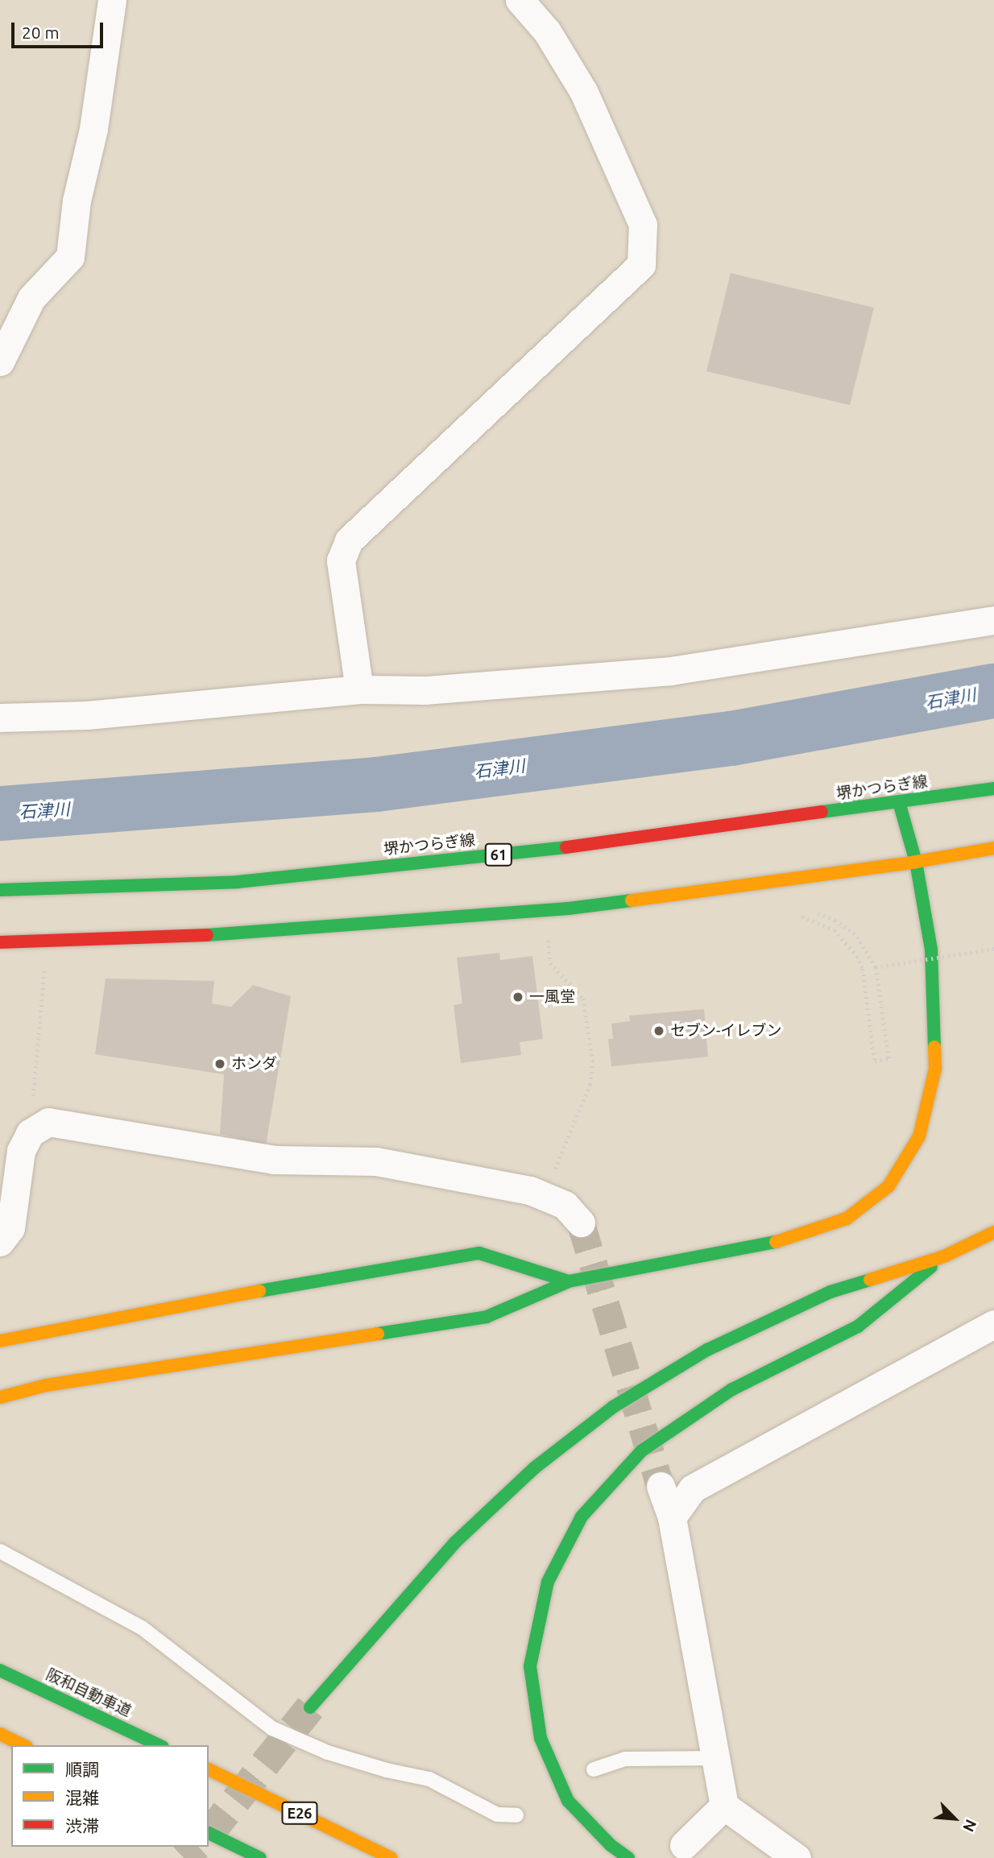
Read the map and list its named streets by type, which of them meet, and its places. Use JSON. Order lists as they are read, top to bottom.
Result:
{
  "streets": {
    "main road": [
      "堺かつらぎ線",
      "61",
      "阪和自動車道",
      "E26"
    ]
  },
  "water": ["石津川"],
  "places": ["一風堂", "セブン-イレブン", "ホンダ"],
  "legend": ["順調", "混雑", "渋滞"],
  "scale_bar": "20 m",
  "north": "bottom right"
}
